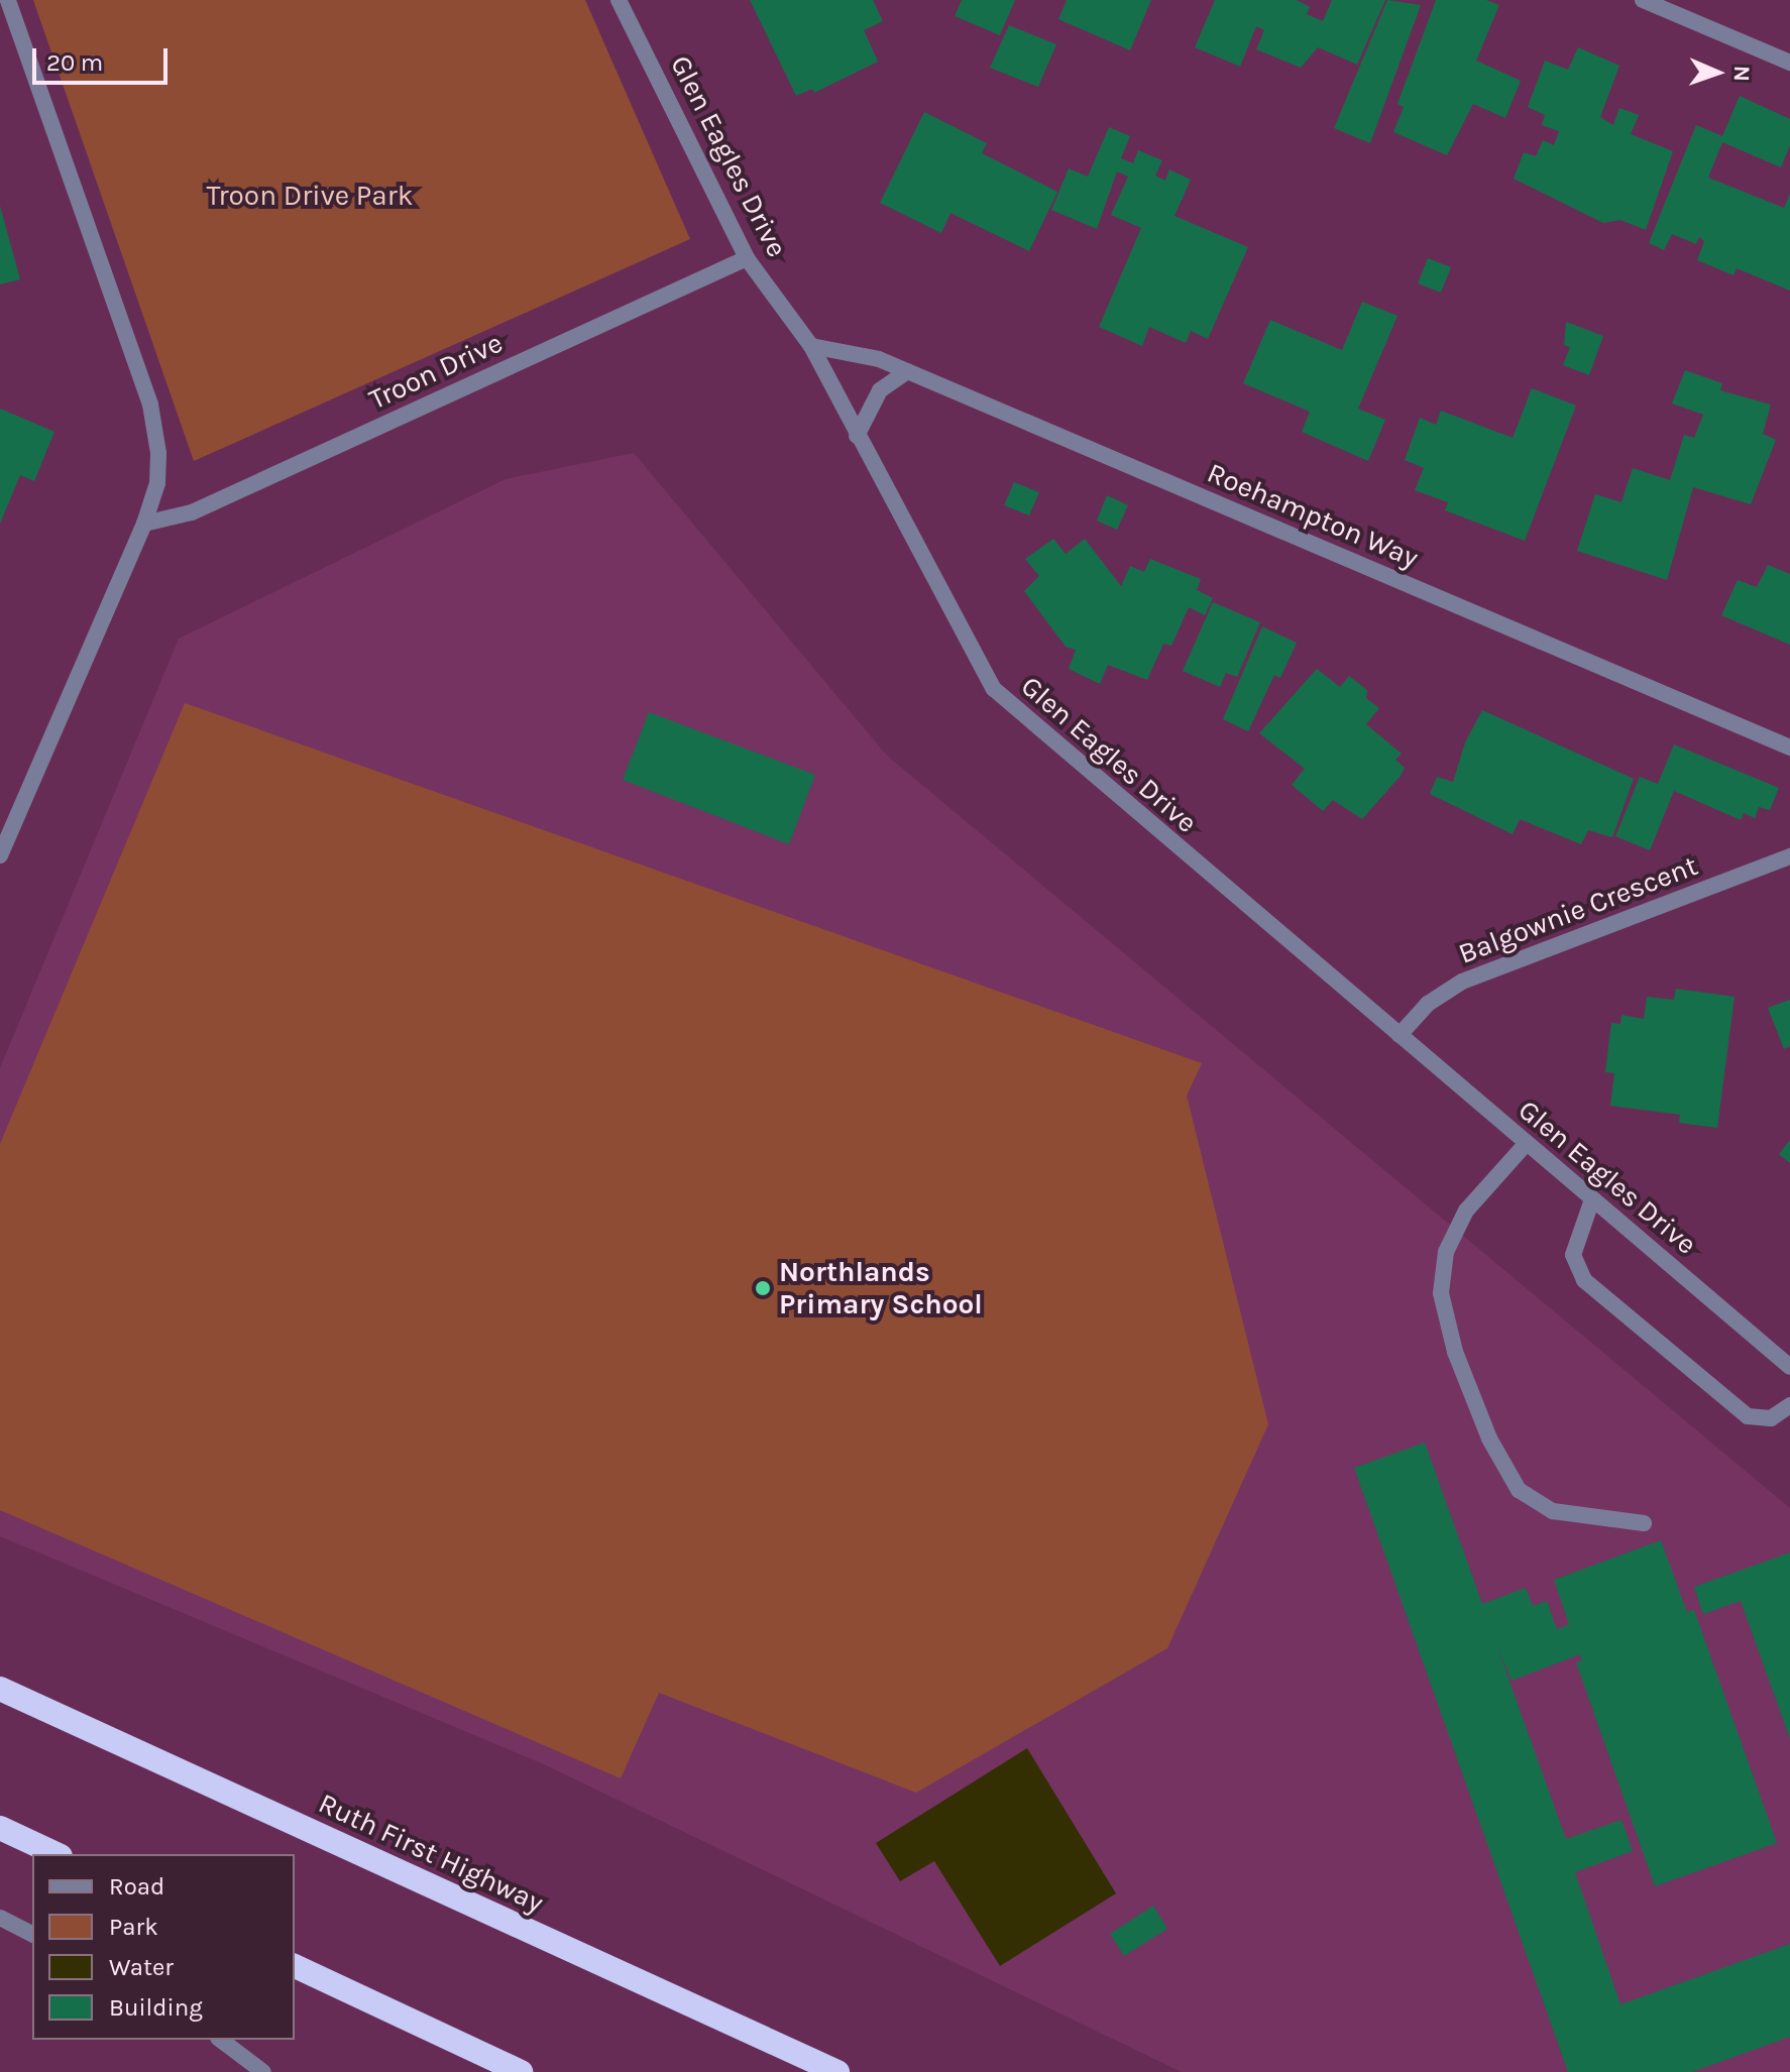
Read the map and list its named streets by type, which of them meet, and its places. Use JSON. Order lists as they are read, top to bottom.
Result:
{
  "streets": {
    "highway": ["Ruth First Highway"],
    "street": [
      "Glen Eagles Drive",
      "Troon Drive",
      "Roehampton Way",
      "Balgownie Crescent"
    ]
  },
  "crossings": [
    ["Glen Eagles Drive", "Troon Drive"],
    ["Glen Eagles Drive", "Roehampton Way"],
    ["Glen Eagles Drive", "Balgownie Crescent"]
  ],
  "parks": ["Troon Drive Park"],
  "places": ["Northlands Primary School"],
  "legend": [
    "Road",
    "Park",
    "Water",
    "Building"
  ],
  "scale_bar": "20 m",
  "north": "right"
}
